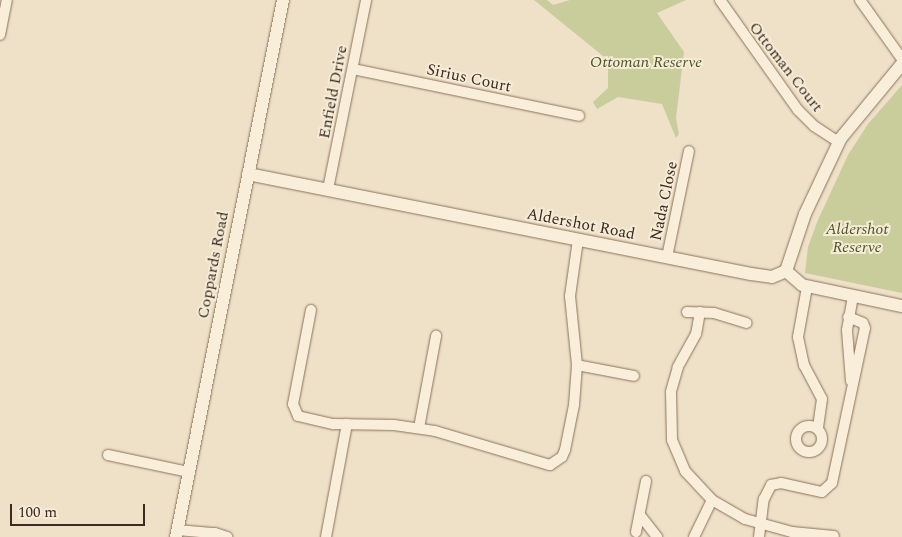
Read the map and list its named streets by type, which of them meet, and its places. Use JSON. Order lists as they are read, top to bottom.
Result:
{
  "streets": {
    "street": [
      "Ottoman Court",
      "Sirius Court",
      "Enfield Drive",
      "Nada Close",
      "Aldershot Road",
      "Coppards Road"
    ]
  },
  "crossings": [
    ["Sirius Court", "Enfield Drive"],
    ["Enfield Drive", "Aldershot Road"],
    ["Nada Close", "Aldershot Road"],
    ["Aldershot Road", "Coppards Road"]
  ],
  "parks": ["Ottoman Reserve", "Aldershot Reserve"],
  "scale_bar": "100 m"
}
